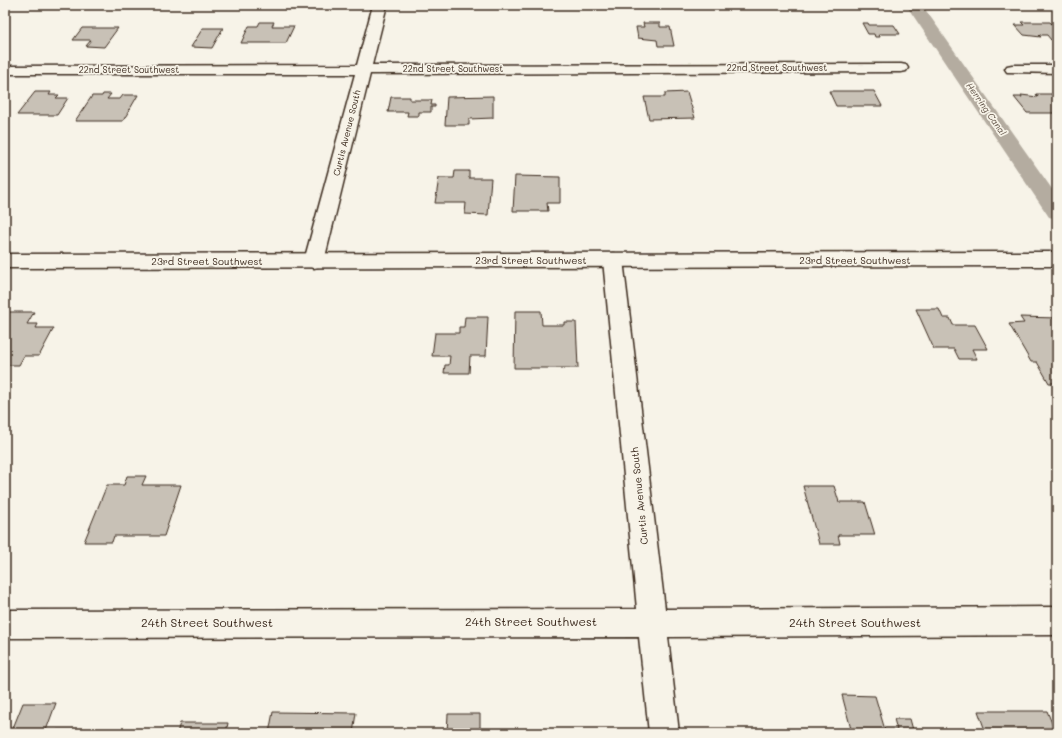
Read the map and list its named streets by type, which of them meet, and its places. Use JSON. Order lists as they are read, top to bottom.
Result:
{
  "streets": {
    "street": [
      "22nd Street Southwest",
      "Curtis Avenue South",
      "23rd Street Southwest",
      "24th Street Southwest"
    ]
  },
  "crossings": [
    ["22nd Street Southwest", "Curtis Avenue South"],
    ["Curtis Avenue South", "23rd Street Southwest"],
    ["Curtis Avenue South", "24th Street Southwest"]
  ],
  "water": ["Herring Canal"]
}
